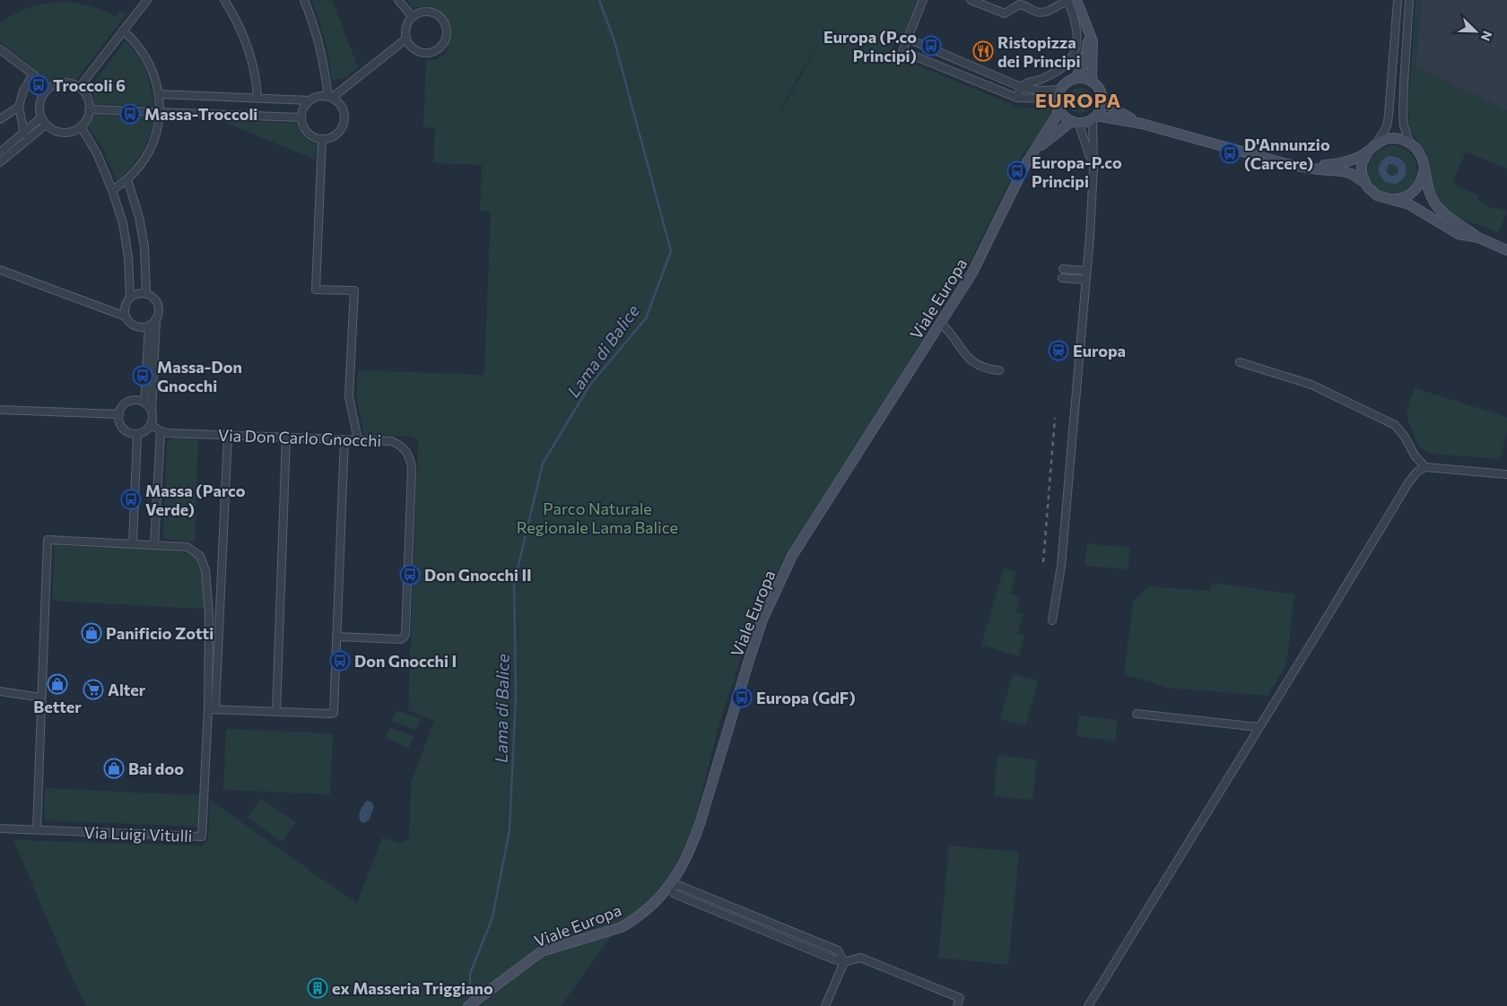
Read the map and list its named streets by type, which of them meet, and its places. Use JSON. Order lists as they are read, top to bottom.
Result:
{
  "streets": {
    "main road": ["Viale Europa"],
    "street": ["Via Don Carlo Gnocchi", "Via Luigi Vitulli"]
  },
  "districts": ["EUROPA"],
  "water": ["Lama di Balice"],
  "parks": ["Parco Naturale Regionale Lama Balice"],
  "places": {
    "bus stop": [
      "Europa (P.co Principi)",
      "Troccoli 6",
      "Massa-Troccoli",
      "D'Annunzio (Carcere)",
      "Europa-P.co Principi",
      "Massa-Don Gnocchi",
      "Massa (Parco Verde)",
      "Don Gnocchi II",
      "Don Gnocchi I",
      "Europa (GdF)"
    ],
    "restaurant": ["Ristopizza dei Principi"],
    "station": ["Europa"],
    "shop": ["Panificio Zotti", "Better", "Bai doo"],
    "supermarket": ["Alter"],
    "building": ["ex Masseria Triggiano"]
  },
  "north": "bottom right"
}
